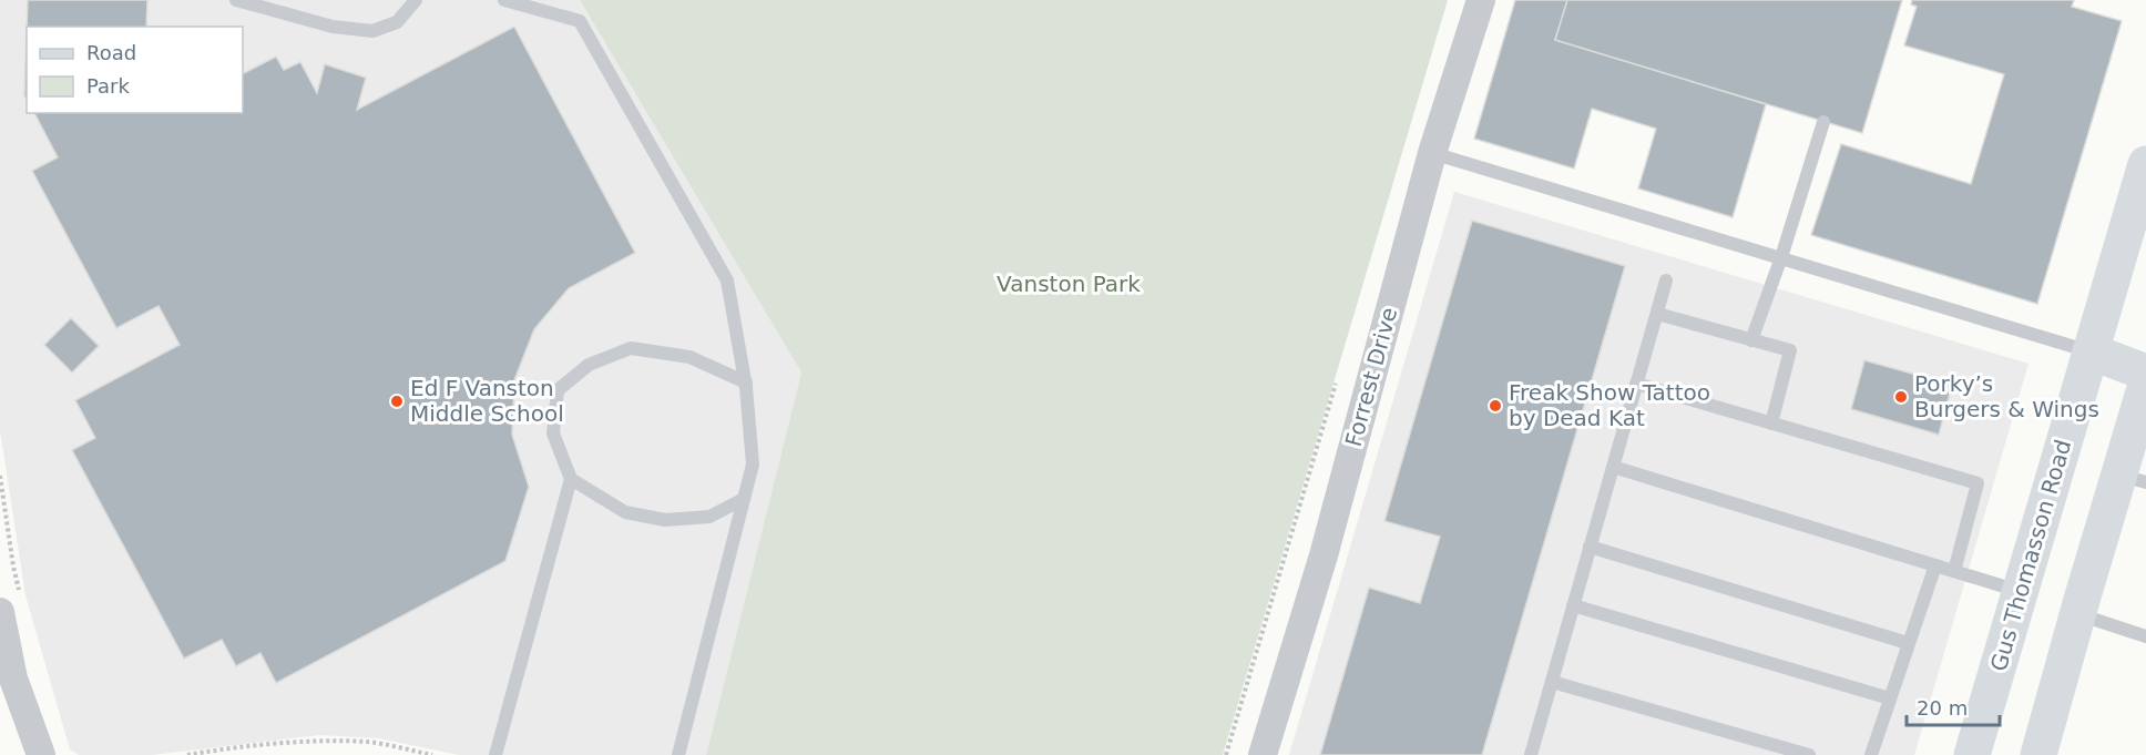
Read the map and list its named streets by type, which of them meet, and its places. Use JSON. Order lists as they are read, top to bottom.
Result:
{
  "streets": {
    "main road": ["Gus Thomasson Road"],
    "street": ["Forrest Drive"]
  },
  "parks": ["Vanston Park"],
  "places": ["Porky’s Burgers & Wings", "Ed F Vanston Middle School", "Freak Show Tattoo by Dead Kat"],
  "legend": ["Road", "Park"],
  "scale_bar": "20 m"
}
